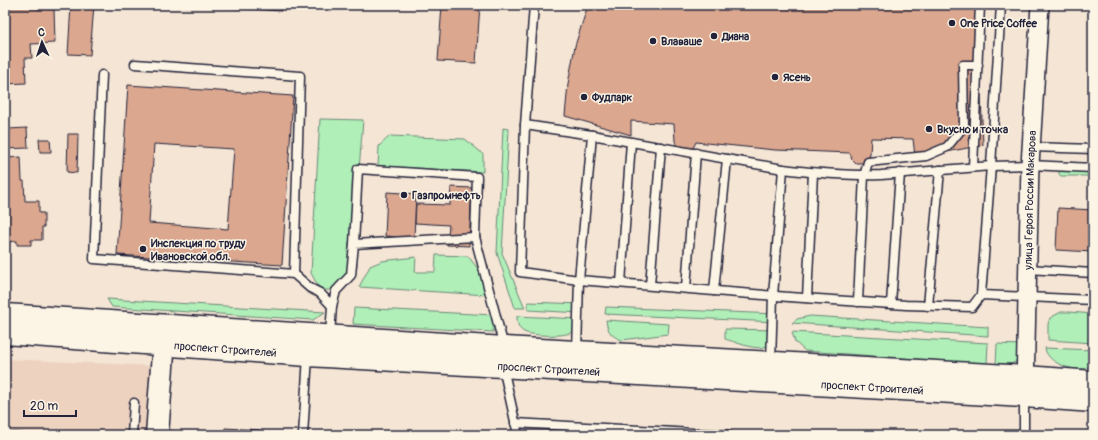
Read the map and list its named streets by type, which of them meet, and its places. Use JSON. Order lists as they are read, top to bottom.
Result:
{
  "streets": {
    "main road": ["проспект Строителей"],
    "street": ["улица Героя России Макарова"]
  },
  "crossings": [
    ["улица Героя России Макарова", "проспект Строителей"]
  ],
  "places": [
    "One Price Coffee",
    "Диана",
    "Влаваше",
    "Ясень",
    "Фудпарк",
    "Вкусно и точка",
    "Газпромнефть",
    "Инспекция по труду Ивановской обл."
  ],
  "scale_bar": "20 m",
  "north": "top"
}
